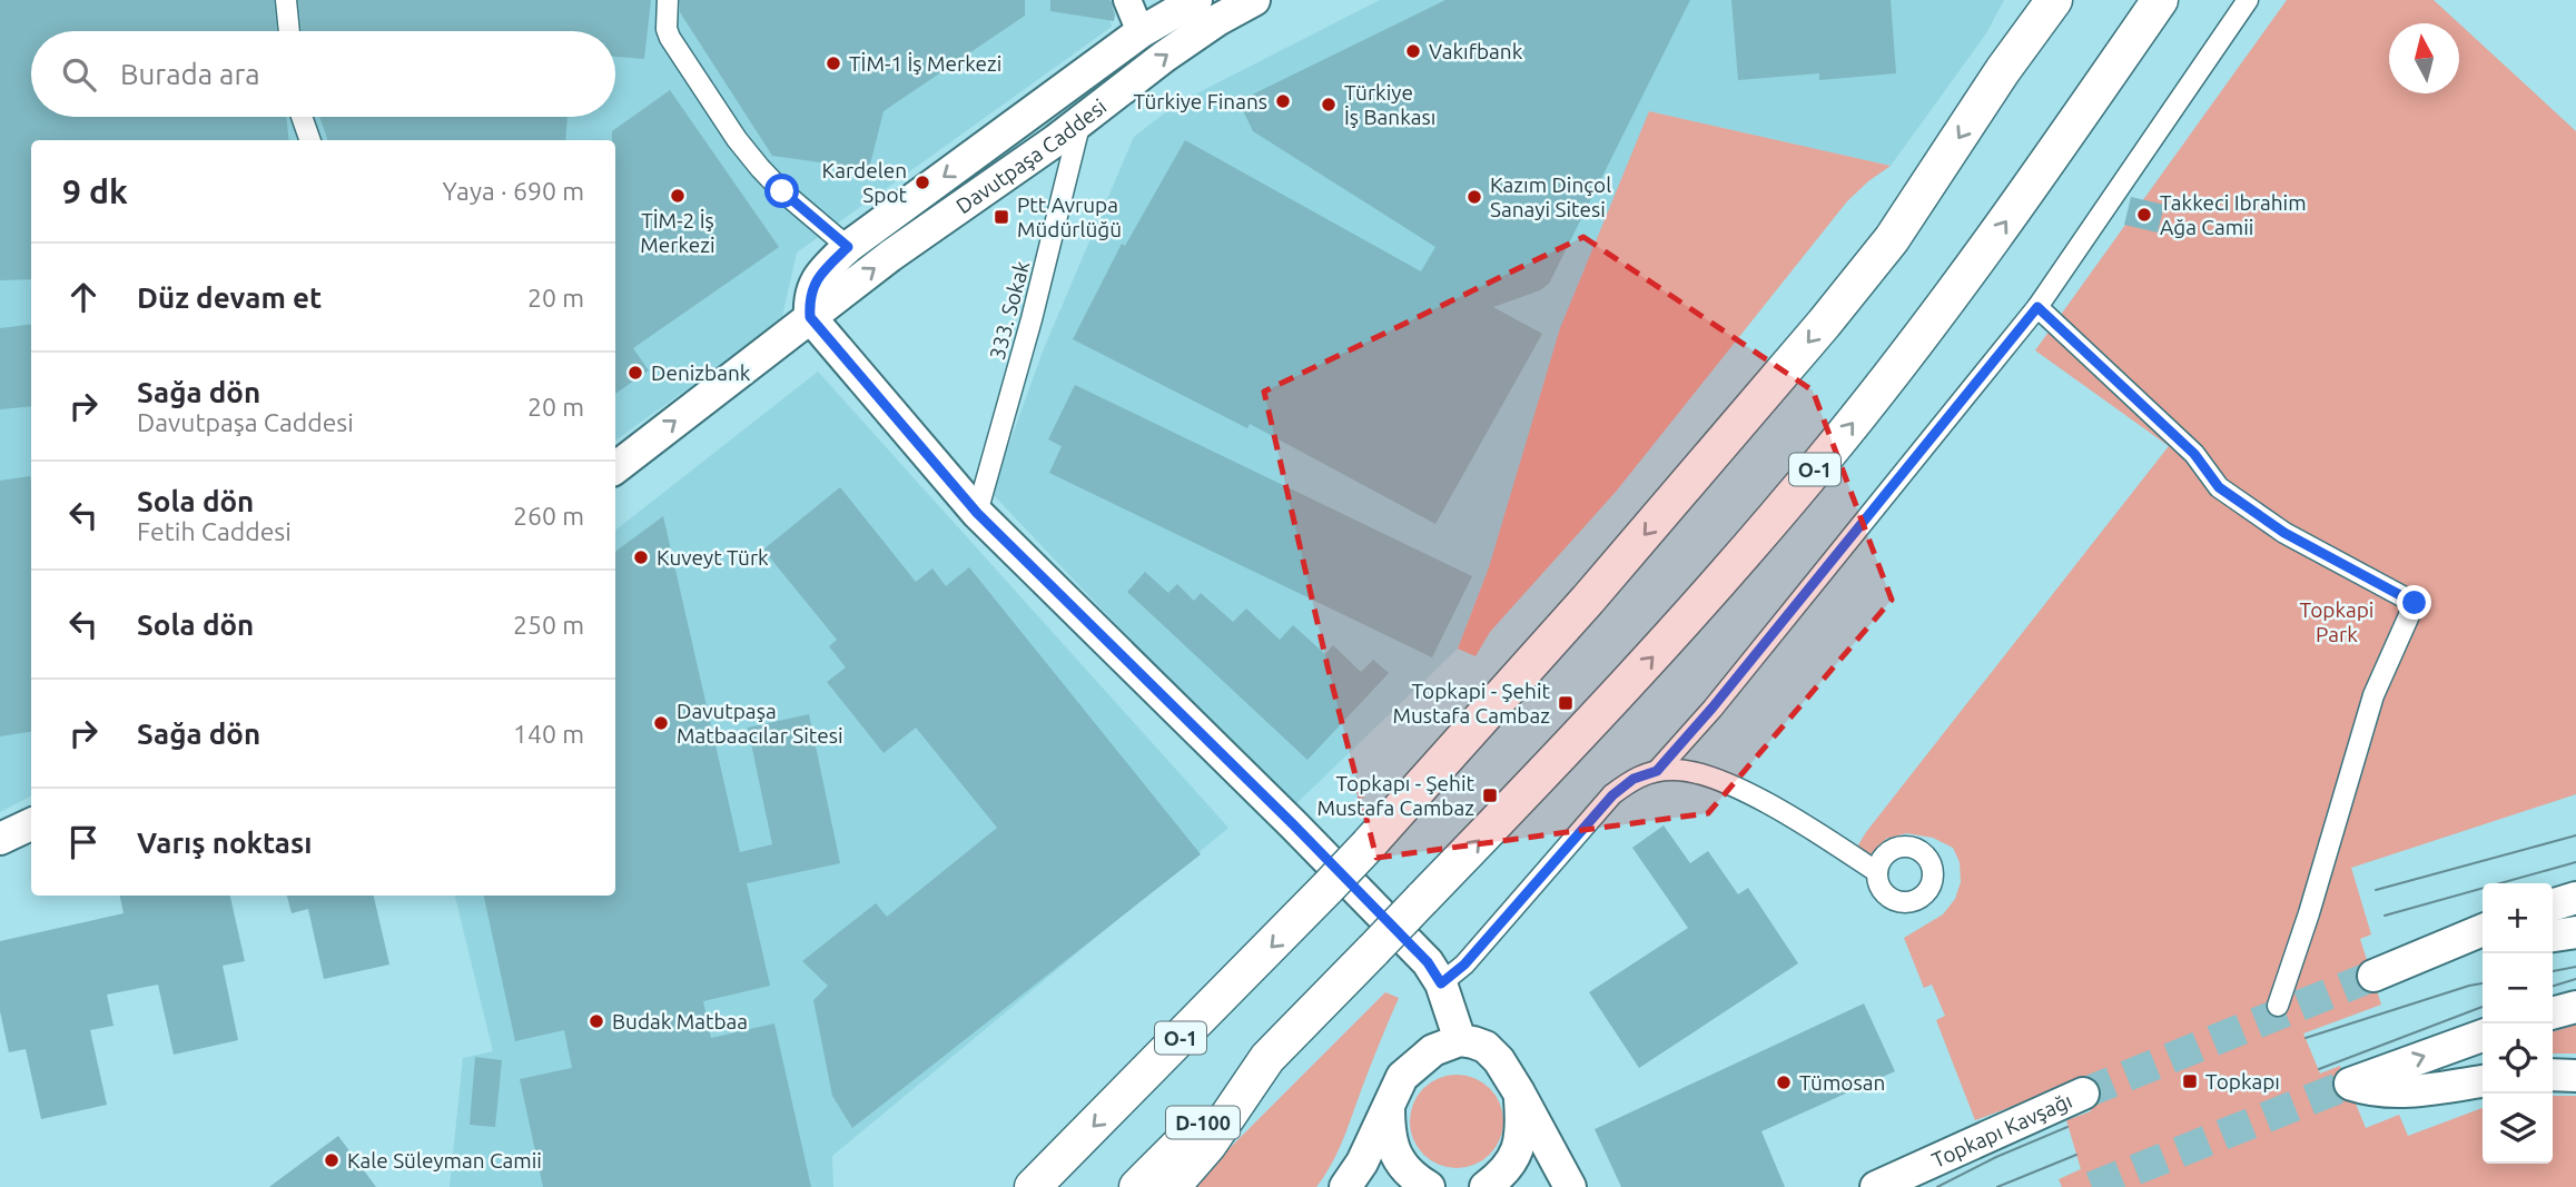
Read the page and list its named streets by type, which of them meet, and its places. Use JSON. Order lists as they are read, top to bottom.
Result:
{
  "streets": {
    "highway": ["O-1", "D-100"],
    "main road": ["Davutpaşa Caddesi", "Topkapı Kavşağı"],
    "street": ["333. Sokak"]
  },
  "crossings": [
    ["Davutpaşa Caddesi", "333. Sokak"],
    ["O-1", "D-100"]
  ],
  "parks": ["Topkapi Park"],
  "places": {
    "other": [
      "Vakıfbank",
      "TİM-1 İş Merkezi",
      "Türkiye Finans",
      "Türkiye İş Bankası",
      "Kardelen Spot",
      "TİM-2 İş Merkezi",
      "Kazım Dinçol Sanayi Sitesi",
      "Takkeci Ibrahim Ağa Camii",
      "Denizbank",
      "Kuveyt Türk",
      "Davutpaşa Matbaacılar Sitesi",
      "Budak Matbaa",
      "Tümosan",
      "Kale Süleyman Camii"
    ],
    "transit": [
      "Ptt Avrupa Müdürlüğü",
      "Topkapi - Şehit Mustafa Cambaz",
      "Topkapı - Şehit Mustafa Cambaz",
      "Topkapı"
    ]
  },
  "north": "top",
  "page": {
    "search": "Burada ara",
    "heading": ["9 dk", "Yaya · 690 m"],
    "list": [
      ["Düz devam et", "20 m"],
      ["Sağa dön", "Davutpaşa Caddesi", "20 m"],
      ["Sola dön", "Fetih Caddesi", "260 m"],
      ["Sola dön", "250 m"],
      ["Sağa dön", "140 m"],
      "Varış noktası"
    ],
    "map_buttons": ["+", "−"]
  }
}
